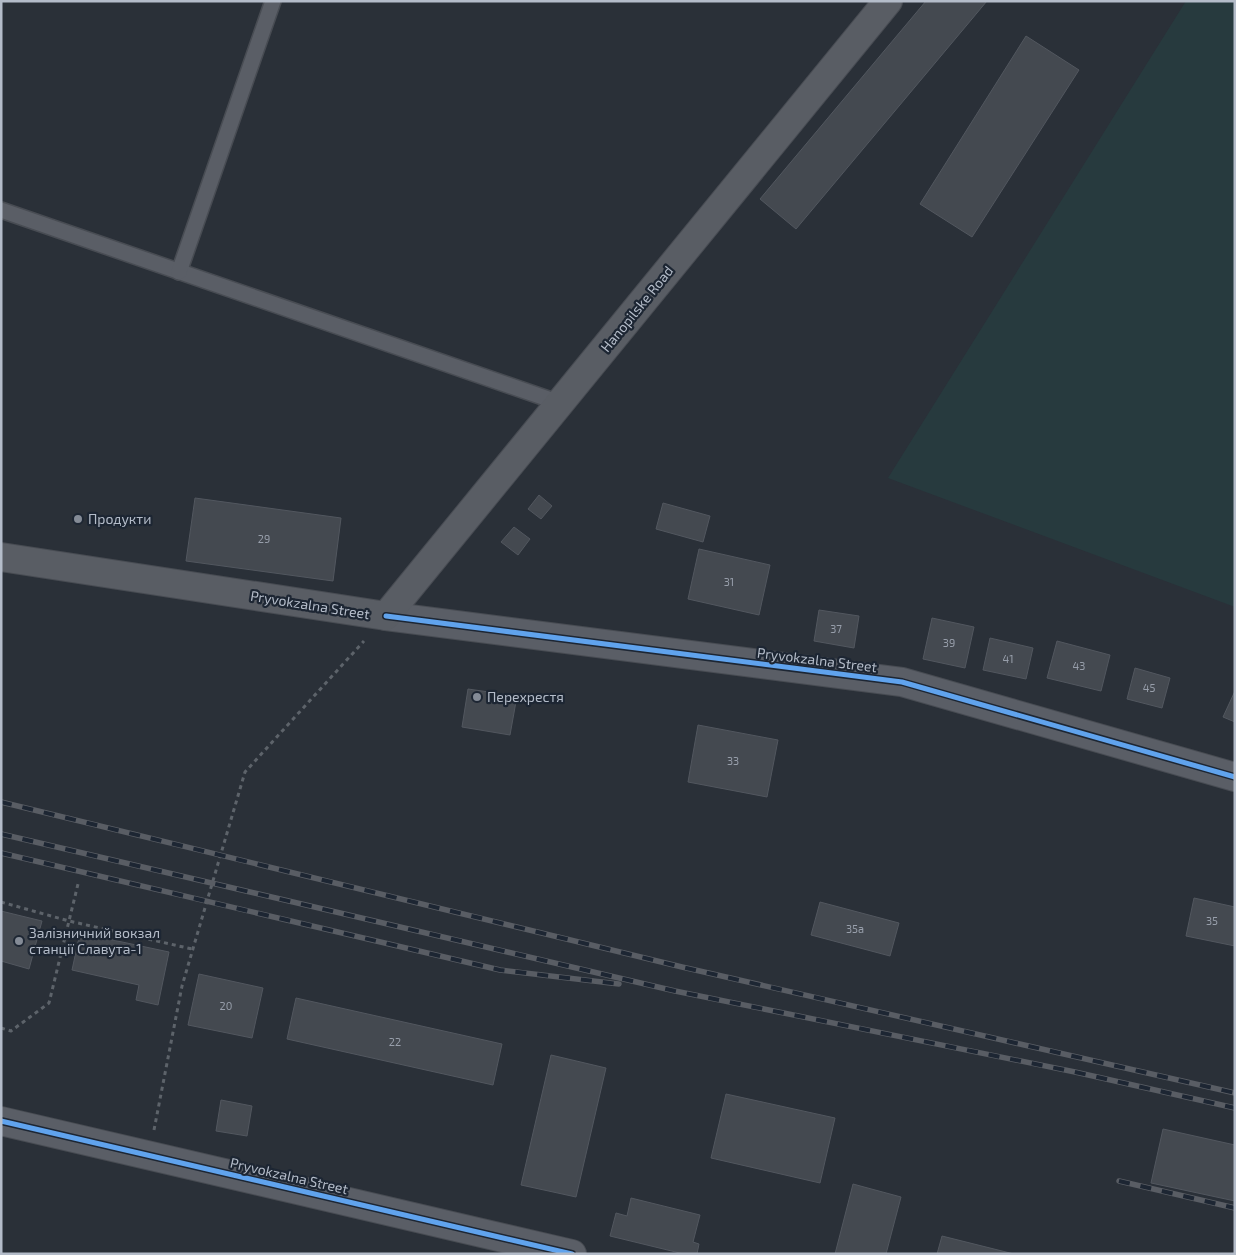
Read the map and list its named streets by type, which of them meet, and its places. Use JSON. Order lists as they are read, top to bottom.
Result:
{
  "streets": {
    "main road": ["Hanopilske Road", "Pryvokzalna Street"]
  },
  "crossings": [
    ["Hanopilske Road", "Pryvokzalna Street"]
  ],
  "places": ["Продукти", "Перехрестя", "Залізничний вокзал станції Славута-1"],
  "house_numbers": [
    "29",
    "31",
    "37",
    "39",
    "41",
    "43",
    "45",
    "33",
    "35",
    "35а",
    "20",
    "22"
  ]
}
